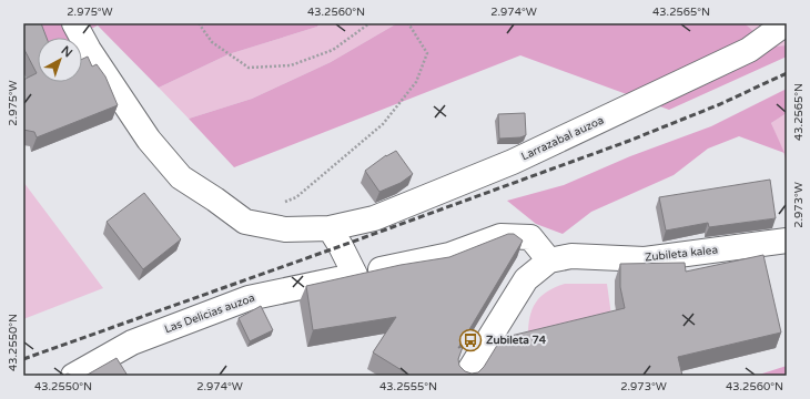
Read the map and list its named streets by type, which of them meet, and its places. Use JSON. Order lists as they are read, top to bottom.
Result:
{
  "streets": {
    "street": ["Larrazabal auzoa", "Zubileta kalea", "Las Delicias auzoa"]
  },
  "crossings": [
    ["Zubileta kalea", "Las Delicias auzoa"]
  ],
  "places": {
    "bus stop": ["Zubileta 74"]
  },
  "north": "top right",
  "coordinates": [
    "2.975°W",
    "43.2560°N",
    "2.974°W",
    "43.2565°N",
    "2.973°W",
    "43.2550°N",
    "43.2555°N"
  ]
}
